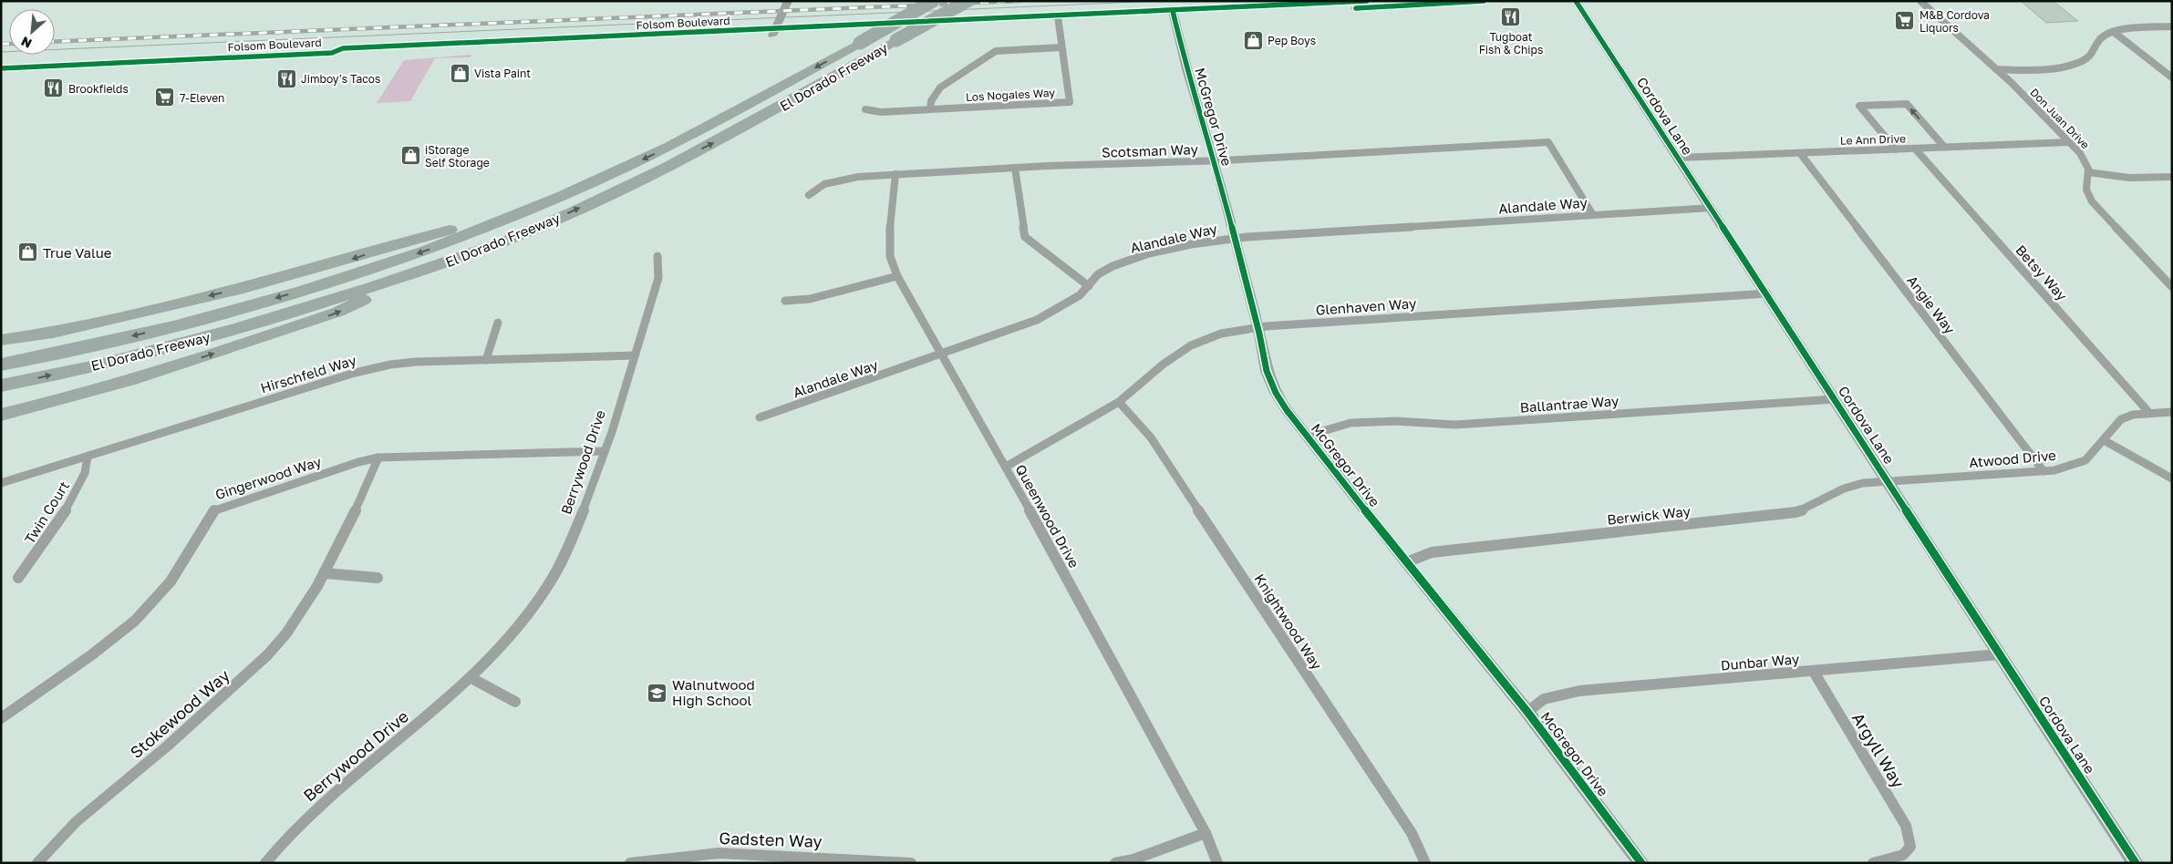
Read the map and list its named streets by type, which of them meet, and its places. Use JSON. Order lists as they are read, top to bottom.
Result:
{
  "streets": {
    "highway": ["El Dorado Freeway"],
    "main road": ["Folsom Boulevard"],
    "street": [
      "Los Nogales Way",
      "Cordova Lane",
      "McGregor Drive",
      "Don Juan Drive",
      "Le Ann Drive",
      "Scotsman Way",
      "Alandale Way",
      "Betsy Way",
      "Angie Way",
      "Glenhaven Way",
      "Hirschfeld Way",
      "Ballantrae Way",
      "Atwood Drive",
      "Berrywood Drive",
      "Gingerwood Way",
      "Twin Court",
      "Berwick Way",
      "Queenwood Drive",
      "Knightwood Way",
      "Dunbar Way",
      "Stokewood Way",
      "Argyll Way",
      "Gadsten Way"
    ]
  },
  "crossings": [
    ["Folsom Boulevard", "Los Nogales Way"],
    ["Folsom Boulevard", "McGregor Drive"],
    ["Cordova Lane", "Le Ann Drive"],
    ["Cordova Lane", "Alandale Way"],
    ["Cordova Lane", "Glenhaven Way"],
    ["Cordova Lane", "Ballantrae Way"],
    ["Cordova Lane", "Atwood Drive"],
    ["Cordova Lane", "Berwick Way"],
    ["Cordova Lane", "Dunbar Way"],
    ["McGregor Drive", "Scotsman Way"],
    ["McGregor Drive", "Alandale Way"],
    ["McGregor Drive", "Glenhaven Way"],
    ["McGregor Drive", "Ballantrae Way"],
    ["McGregor Drive", "Berwick Way"],
    ["McGregor Drive", "Dunbar Way"],
    ["Don Juan Drive", "Le Ann Drive"],
    ["Le Ann Drive", "Betsy Way"],
    ["Le Ann Drive", "Angie Way"],
    ["Scotsman Way", "Alandale Way"],
    ["Scotsman Way", "Queenwood Drive"],
    ["Alandale Way", "Queenwood Drive"],
    ["Betsy Way", "Atwood Drive"],
    ["Angie Way", "Atwood Drive"],
    ["Glenhaven Way", "Queenwood Drive"],
    ["Glenhaven Way", "Knightwood Way"],
    ["Hirschfeld Way", "Berrywood Drive"],
    ["Hirschfeld Way", "Twin Court"],
    ["Atwood Drive", "Berwick Way"],
    ["Berrywood Drive", "Gingerwood Way"],
    ["Gingerwood Way", "Stokewood Way"],
    ["Dunbar Way", "Argyll Way"]
  ],
  "places": {
    "restaurant": ["Tugboat Fish & Chips", "Jimboy's Tacos", "Brookfields"],
    "supermarket": ["M&B Cordova Liquors", "7-Eleven"],
    "shop": [
      "Pep Boys",
      "Vista Paint",
      "iStorage Self Storage",
      "True Value"
    ],
    "school or university": ["Walnutwood High School"]
  },
  "north": "bottom left"
}
